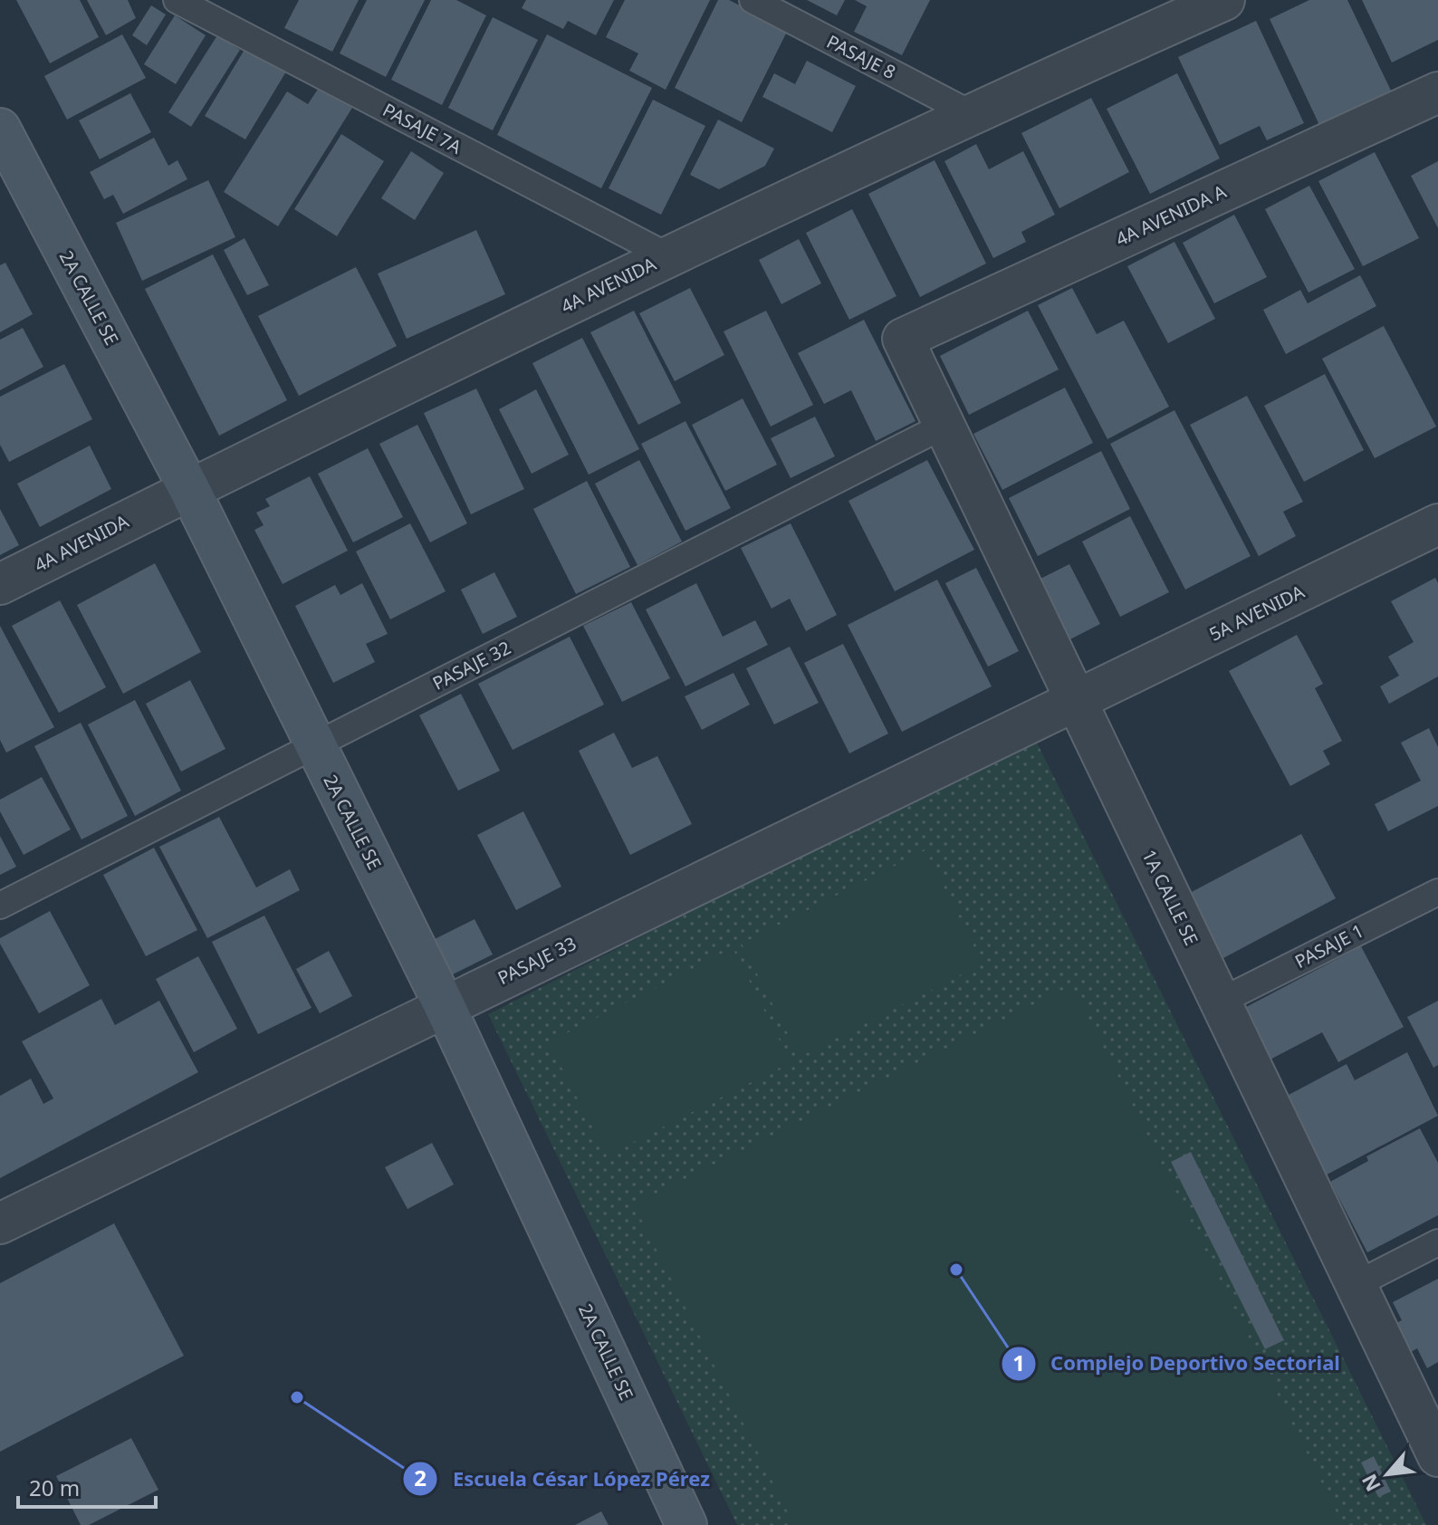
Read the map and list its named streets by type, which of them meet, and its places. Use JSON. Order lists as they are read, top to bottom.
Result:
{
  "streets": {
    "street": [
      "4A AVENIDA A",
      "4A AVENIDA",
      "2A CALLE SE",
      "5A AVENIDA",
      "1A CALLE SE",
      "PASAJE 33"
    ],
    "lane": [
      "PASAJE 8",
      "PASAJE 7A",
      "PASAJE 32",
      "PASAJE 1"
    ]
  },
  "crossings": [
    ["PASAJE 8", "4A AVENIDA"],
    ["PASAJE 7A", "4A AVENIDA"],
    ["4A AVENIDA A", "1A CALLE SE"],
    ["4A AVENIDA", "2A CALLE SE"],
    ["2A CALLE SE", "PASAJE 32"],
    ["2A CALLE SE", "PASAJE 33"],
    ["5A AVENIDA", "1A CALLE SE"],
    ["5A AVENIDA", "PASAJE 33"],
    ["PASAJE 32", "1A CALLE SE"],
    ["1A CALLE SE", "PASAJE 1"],
    ["1A CALLE SE", "PASAJE 33"]
  ],
  "places": ["Complejo Deportivo Sectorial", "Escuela César López Pérez"],
  "scale_bar": "20 m",
  "north": "bottom left"
}
